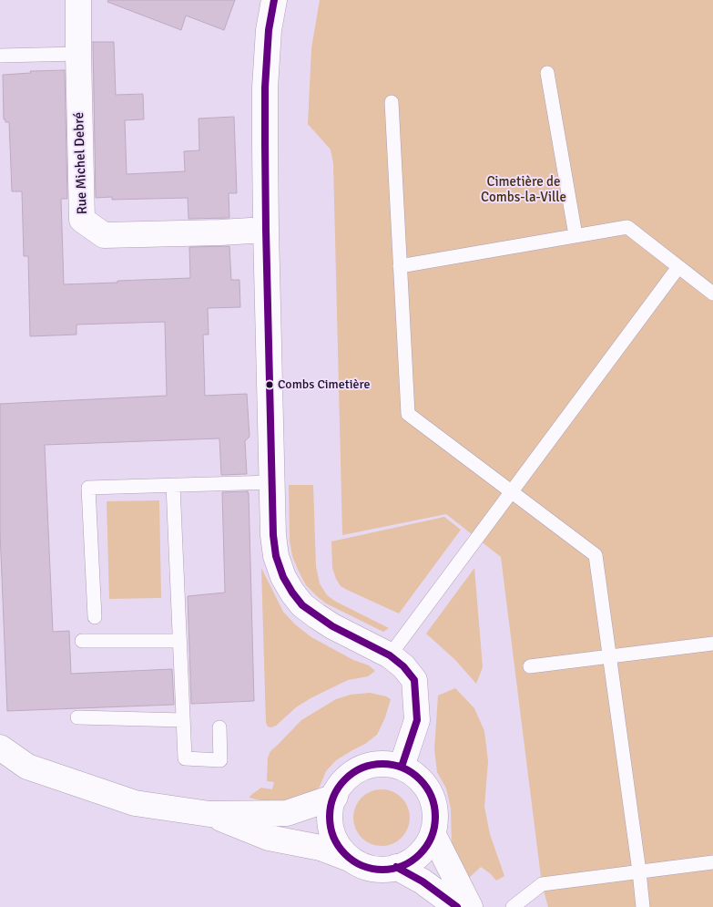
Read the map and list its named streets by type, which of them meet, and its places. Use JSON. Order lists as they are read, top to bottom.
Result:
{
  "streets": {
    "street": ["Rue Michel Debré"]
  },
  "parks": ["Cimetière de Combs-la-Ville"],
  "places": ["Combs Cimetière"]
}
